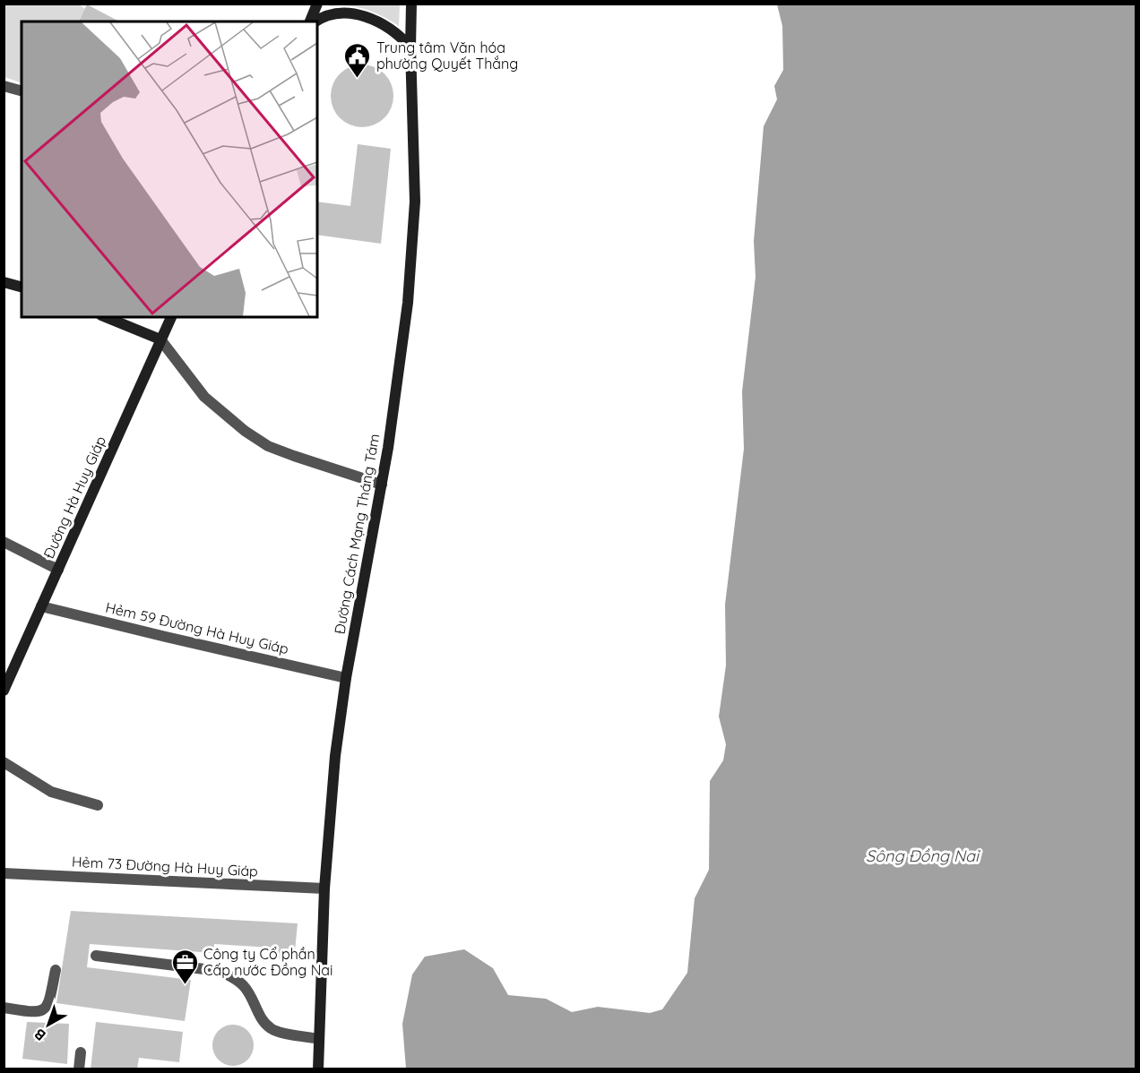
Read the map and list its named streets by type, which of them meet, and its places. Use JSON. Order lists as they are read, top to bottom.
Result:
{
  "streets": {
    "main road": ["Đường Hà Huy Giáp", "Đường Cách Mạng Tháng Tám"],
    "street": ["Hẻm 59 Đường Hà Huy Giáp", "Hẻm 73 Đường Hà Huy Giáp"]
  },
  "crossings": [
    ["Đường Hà Huy Giáp", "Hẻm 59 Đường Hà Huy Giáp"],
    ["Đường Cách Mạng Tháng Tám", "Hẻm 59 Đường Hà Huy Giáp"],
    ["Đường Cách Mạng Tháng Tám", "Hẻm 73 Đường Hà Huy Giáp"]
  ],
  "water": ["Sông Đồng Nai"],
  "places": {
    "public building": ["Trung tâm Văn hóa phường Quyết Thắng"],
    "office": ["Công ty Cổ phần Cấp nước Đồng Nai"]
  },
  "north": "bottom left"
}
